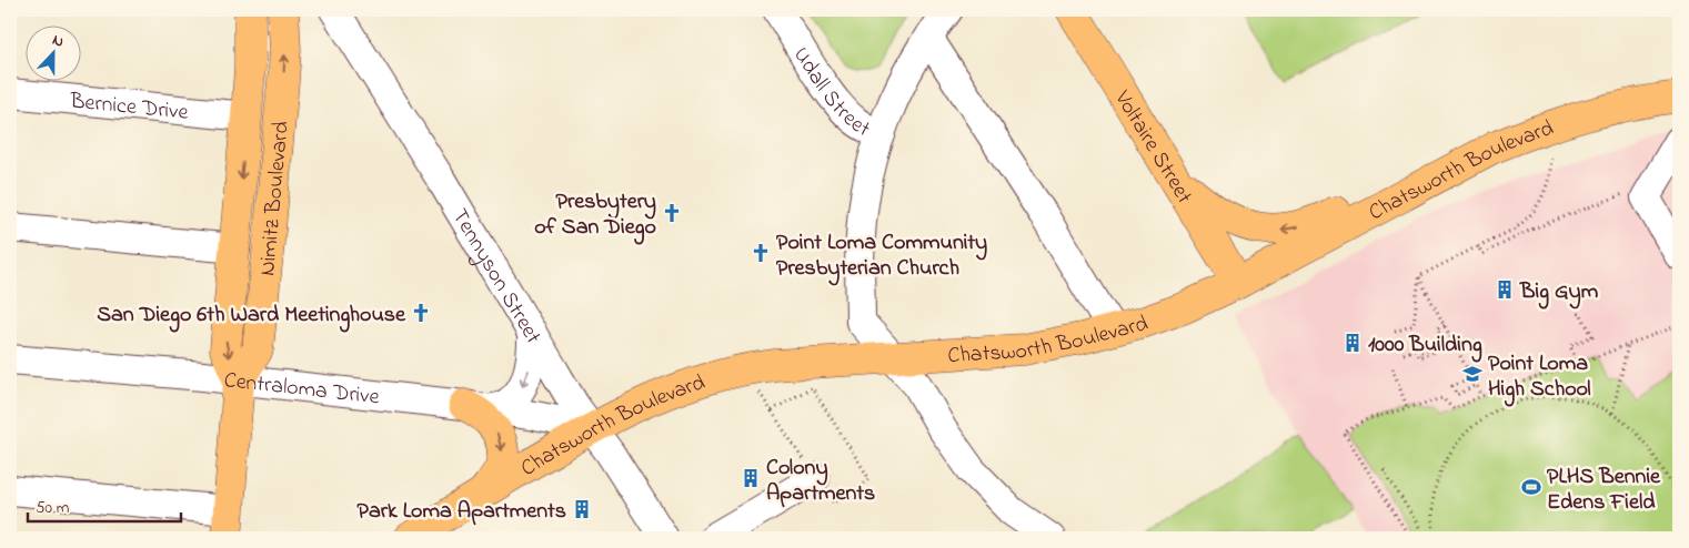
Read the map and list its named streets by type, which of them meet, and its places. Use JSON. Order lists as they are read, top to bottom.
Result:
{
  "streets": {
    "main road": ["Voltaire Street", "Chatsworth Boulevard", "Nimitz Boulevard"],
    "street": [
      "Udall Street",
      "Bernice Drive",
      "Tennyson Street",
      "Centraloma Drive"
    ]
  },
  "crossings": [
    ["Bernice Drive", "Nimitz Boulevard"],
    ["Voltaire Street", "Chatsworth Boulevard"],
    ["Chatsworth Boulevard", "Tennyson Street"],
    ["Chatsworth Boulevard", "Centraloma Drive"],
    ["Nimitz Boulevard", "Centraloma Drive"],
    ["Tennyson Street", "Centraloma Drive"]
  ],
  "places": {
    "church": ["Presbytery of San Diego", "Point Loma Community Presbyterian Church", "San Diego 6th Ward Meetinghouse"],
    "building": [
      "Big Gym",
      "1000 Building",
      "Colony Apartments",
      "Park Loma Apartments"
    ],
    "school or university": ["Point Loma High School"],
    "sports": ["PLHS Bennie Edens Field"]
  },
  "scale_bar": "50 m",
  "north": "top"
}
